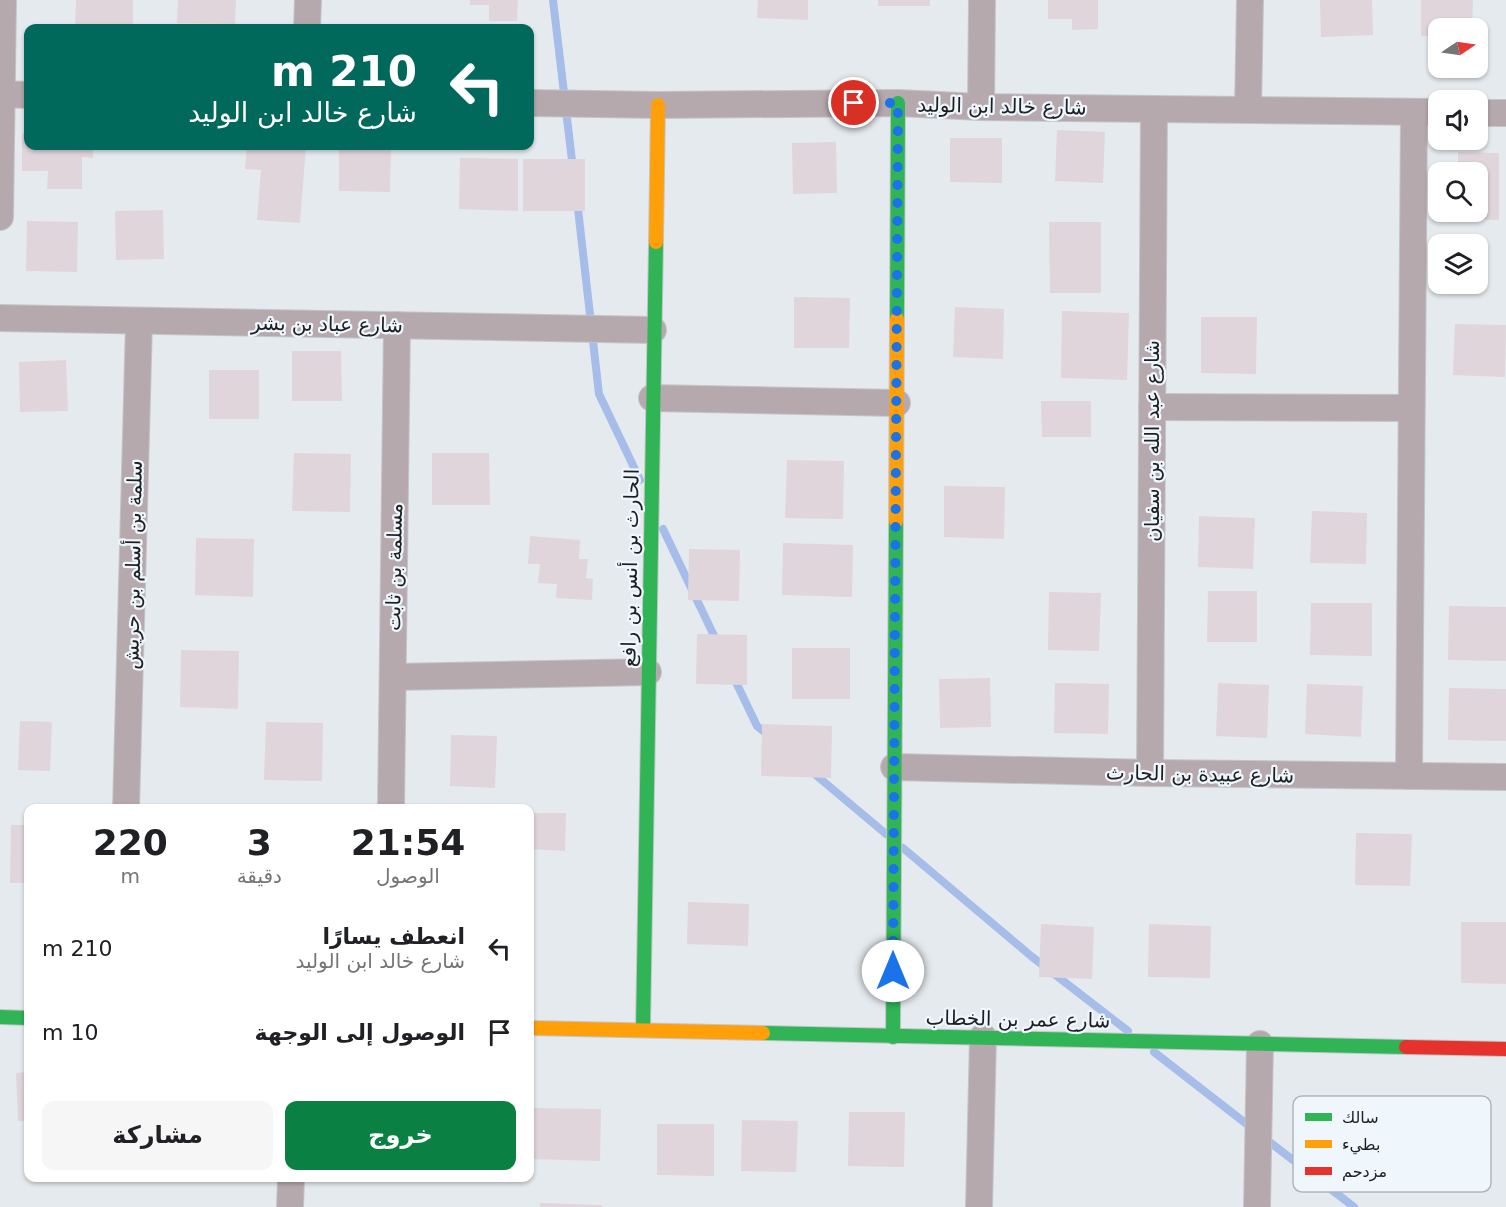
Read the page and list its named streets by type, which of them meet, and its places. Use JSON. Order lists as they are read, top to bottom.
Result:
{
  "streets": {
    "street": [
      "شارع خالد ابن الوليد",
      "شارع عباد بن بشر",
      "شارع عبد الله بن سفيان",
      "سلمة بن أسلم بن حريش",
      "مسلمة بن ثابت",
      "الحارث بن أنس بن رافع",
      "شارع عبيدة بن الحارث",
      "شارع عمر بن الخطاب"
    ]
  },
  "crossings": [
    ["شارع خالد ابن الوليد", "شارع عبد الله بن سفيان"],
    ["شارع خالد ابن الوليد", "الحارث بن أنس بن رافع"],
    ["شارع عباد بن بشر", "سلمة بن أسلم بن حريش"],
    ["شارع عباد بن بشر", "مسلمة بن ثابت"],
    ["شارع عباد بن بشر", "الحارث بن أنس بن رافع"],
    ["شارع عبد الله بن سفيان", "شارع عبيدة بن الحارث"],
    ["الحارث بن أنس بن رافع", "شارع عمر بن الخطاب"]
  ],
  "legend": ["سالك", "بطيء", "مزدحم"],
  "north": "right",
  "page": {
    "turn": ["210 m", "شارع خالد ابن الوليد"],
    "eta": [
      "21:54",
      "الوصول",
      "3",
      "دقيقة",
      "220",
      "m"
    ],
    "list": [
      {
        "name": "انعطف يسارًا",
        "note": "شارع خالد ابن الوليد",
        "value": "210 m"
      },
      {
        "name": "الوصول إلى الوجهة",
        "value": "10 m"
      }
    ],
    "buttons": ["خروج", "مشاركة"]
  }
}
